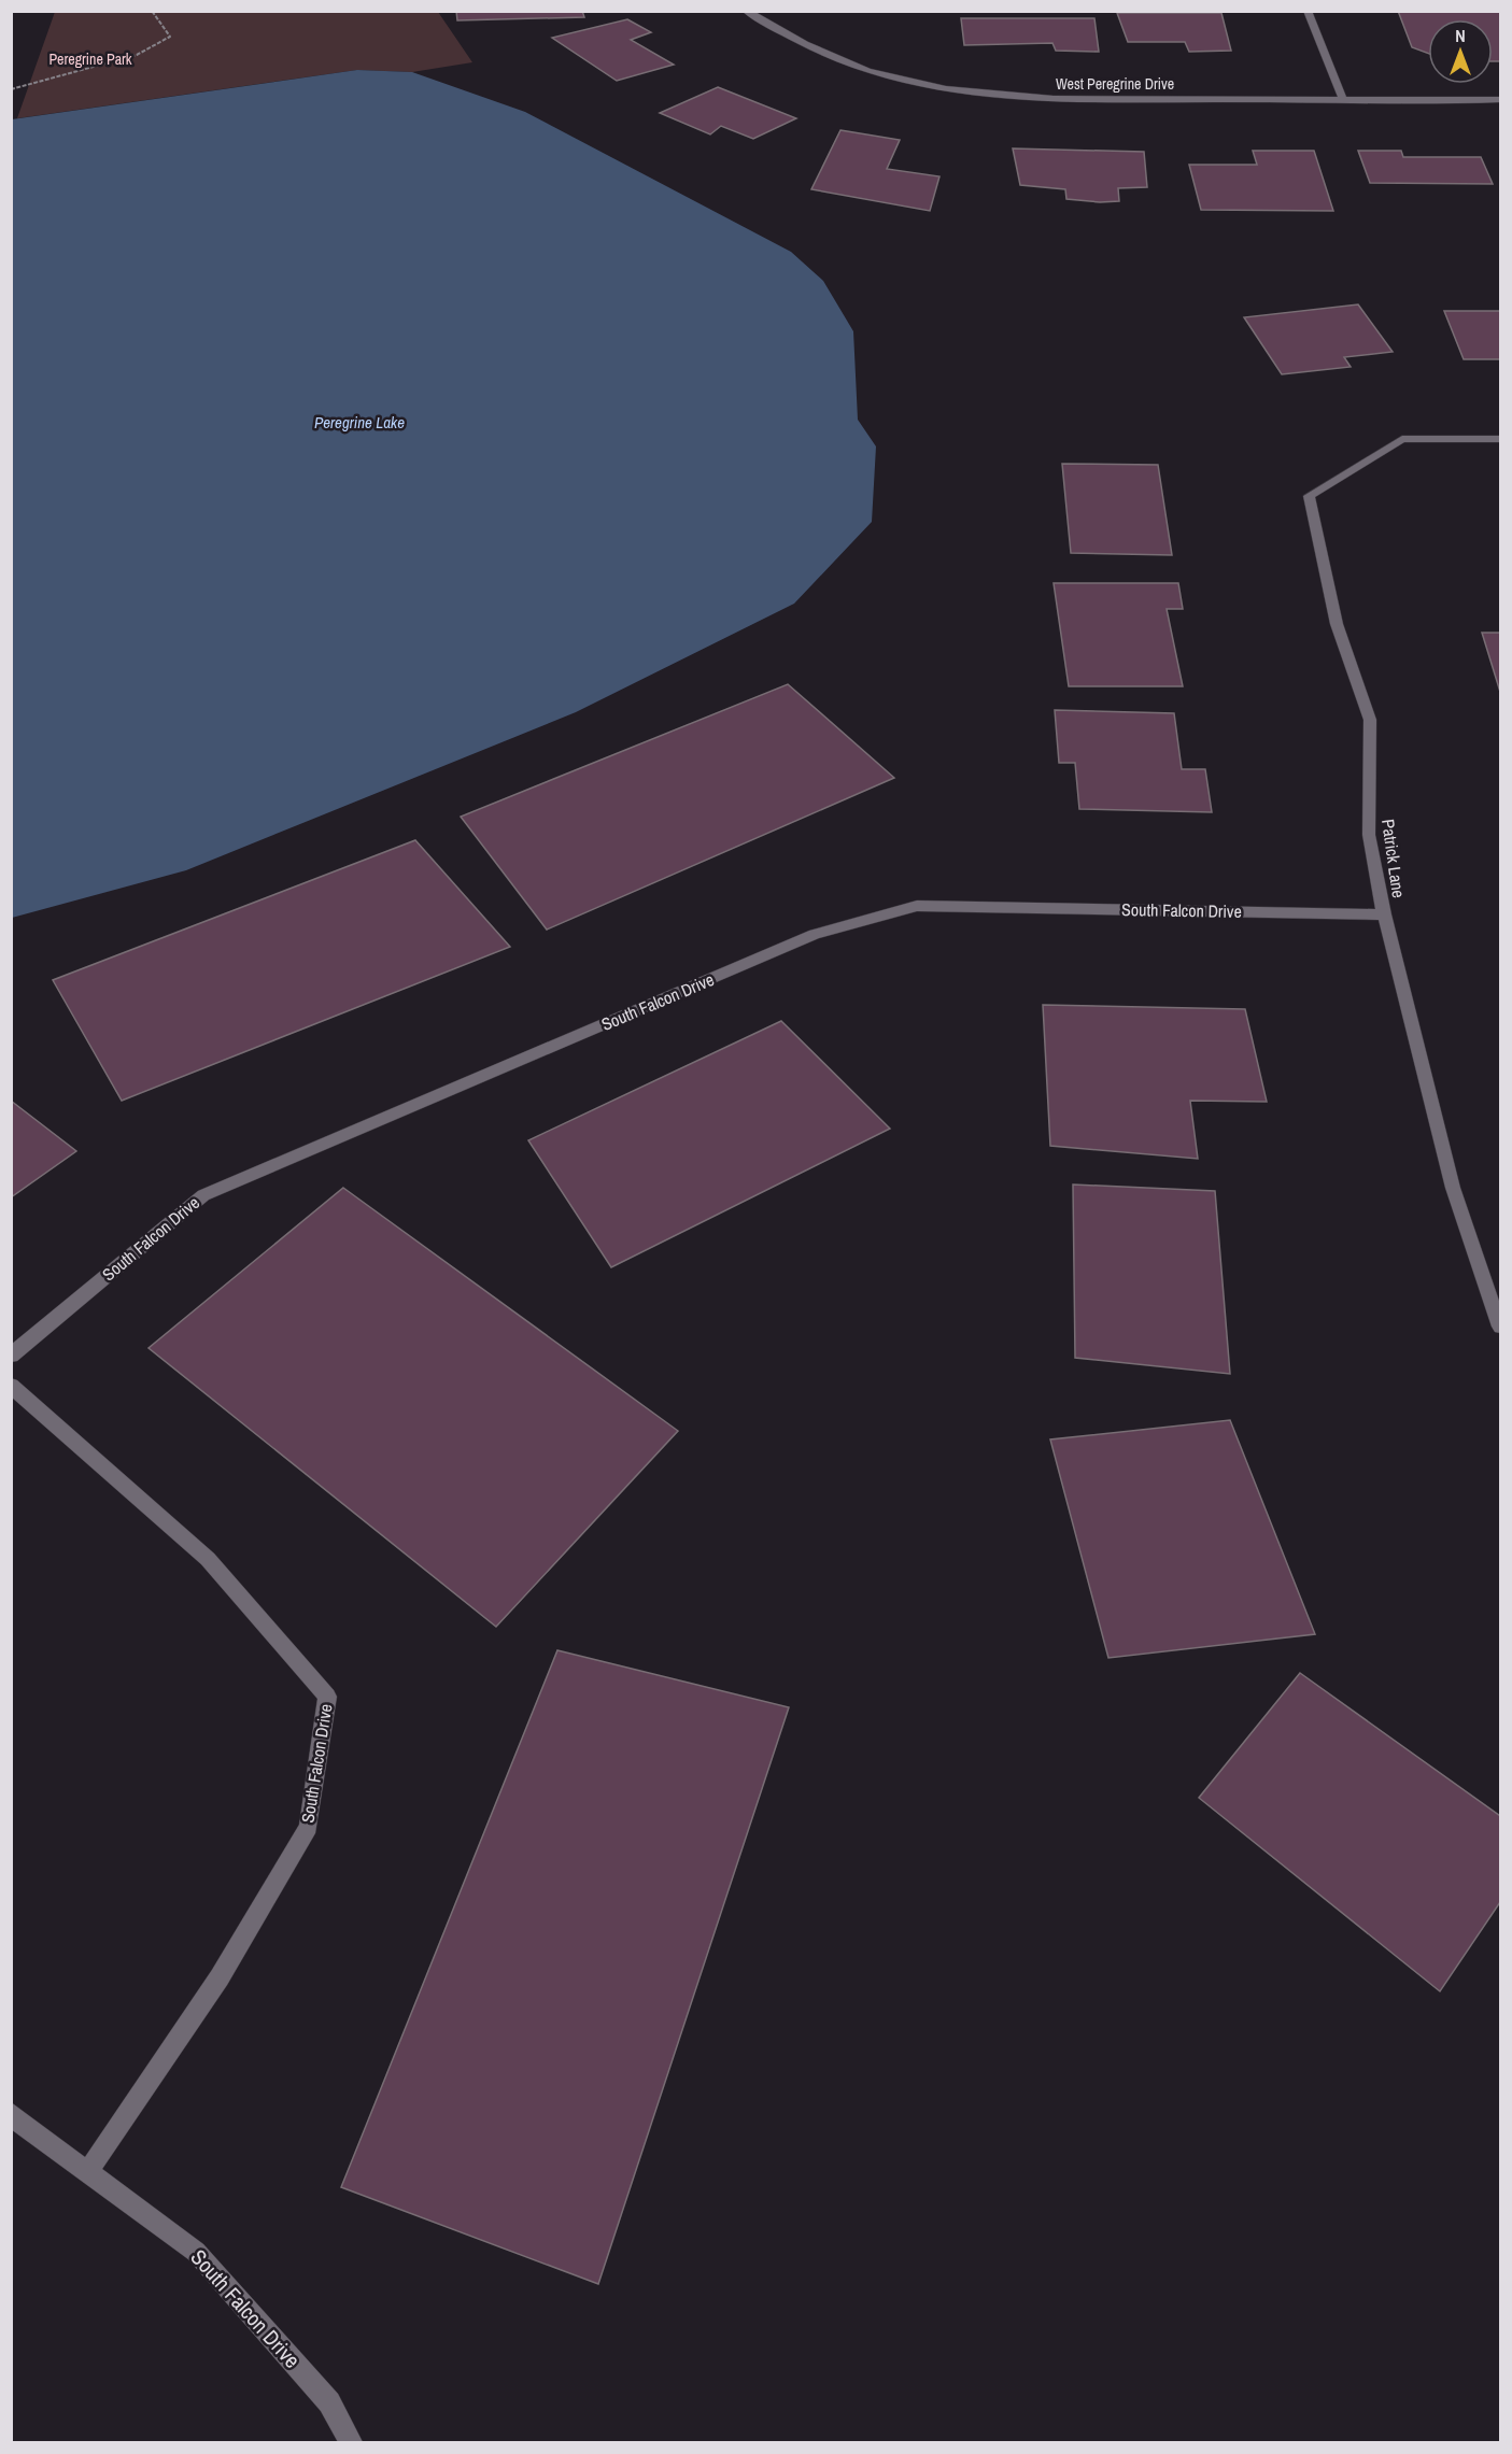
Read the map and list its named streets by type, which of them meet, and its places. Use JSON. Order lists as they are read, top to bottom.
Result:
{
  "streets": {
    "street": ["West Peregrine Drive", "Patrick Lane", "South Falcon Drive"]
  },
  "crossings": [
    ["Patrick Lane", "South Falcon Drive"]
  ],
  "water": ["Peregrine Lake"],
  "parks": ["Peregrine Park"],
  "north": "top"
}
